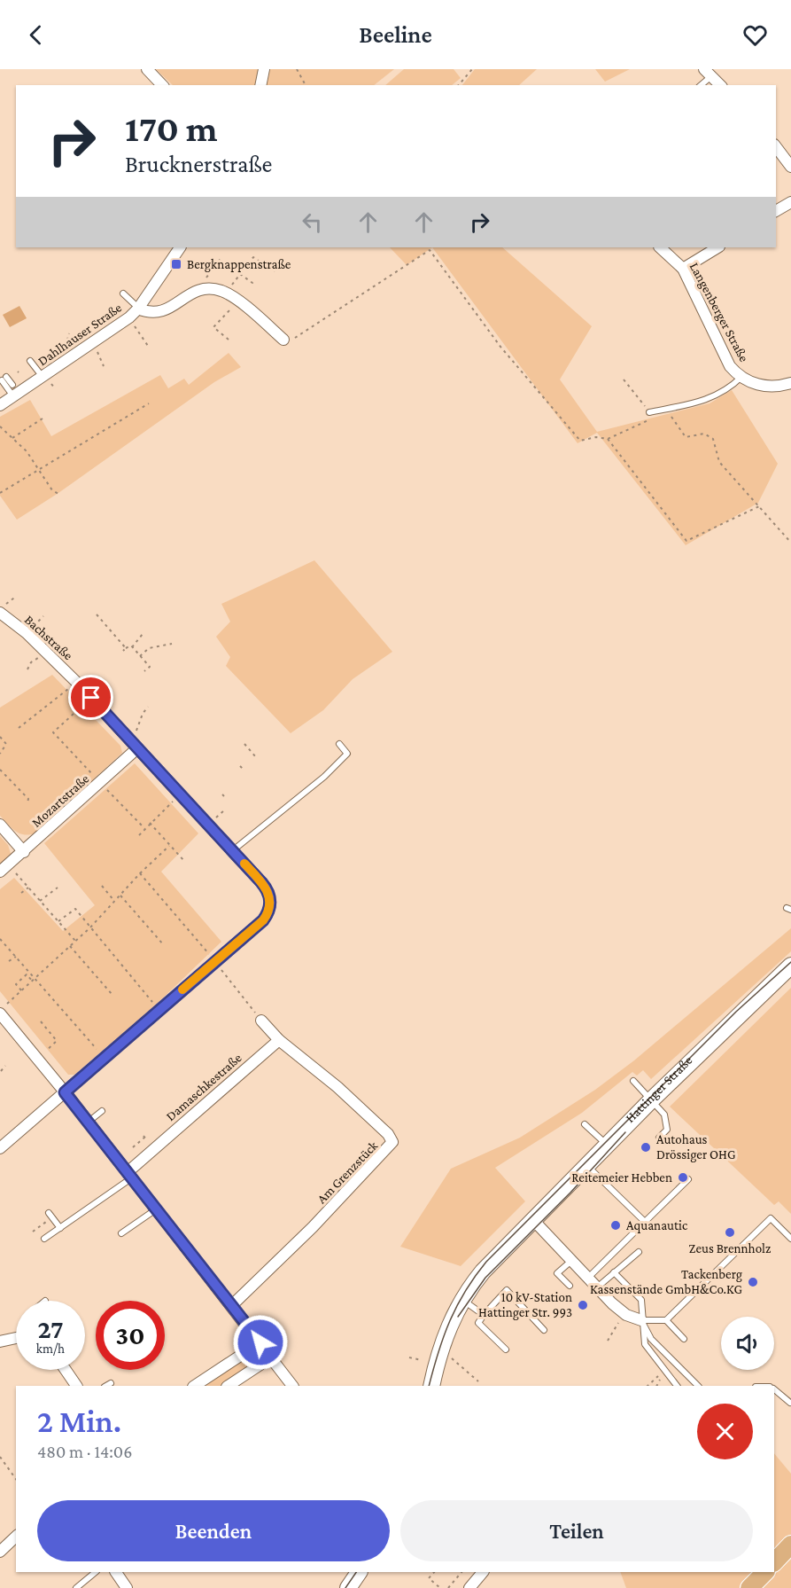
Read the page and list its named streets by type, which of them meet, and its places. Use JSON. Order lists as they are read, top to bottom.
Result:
{
  "streets": {
    "street": [
      "Langenberger Straße",
      "Dahlhauser Straße",
      "Bachstraße",
      "Mozartstraße",
      "Damaschkestraße",
      "Hattinger Straße",
      "Am Grenzstück"
    ]
  },
  "crossings": [
    ["Bachstraße", "Mozartstraße"],
    ["Damaschkestraße", "Am Grenzstück"]
  ],
  "places": {
    "transit": ["Bergknappenstraße"],
    "other": [
      "Autohaus Drössiger OHG",
      "Reitemeier Hebben",
      "Aquanautic",
      "Zeus Brennholz",
      "Tackenberg Kassenstände GmbH&Co.KG",
      "10 kV-Station Hattinger Str. 993"
    ]
  },
  "page": {
    "header": "Beeline",
    "turn": ["170 m", "Brucknerstraße"],
    "speed": "27 km/h",
    "limit": "30",
    "heading": ["2 Min.", "480 m · 14:06"],
    "buttons": ["Beenden", "Teilen"]
  }
}
